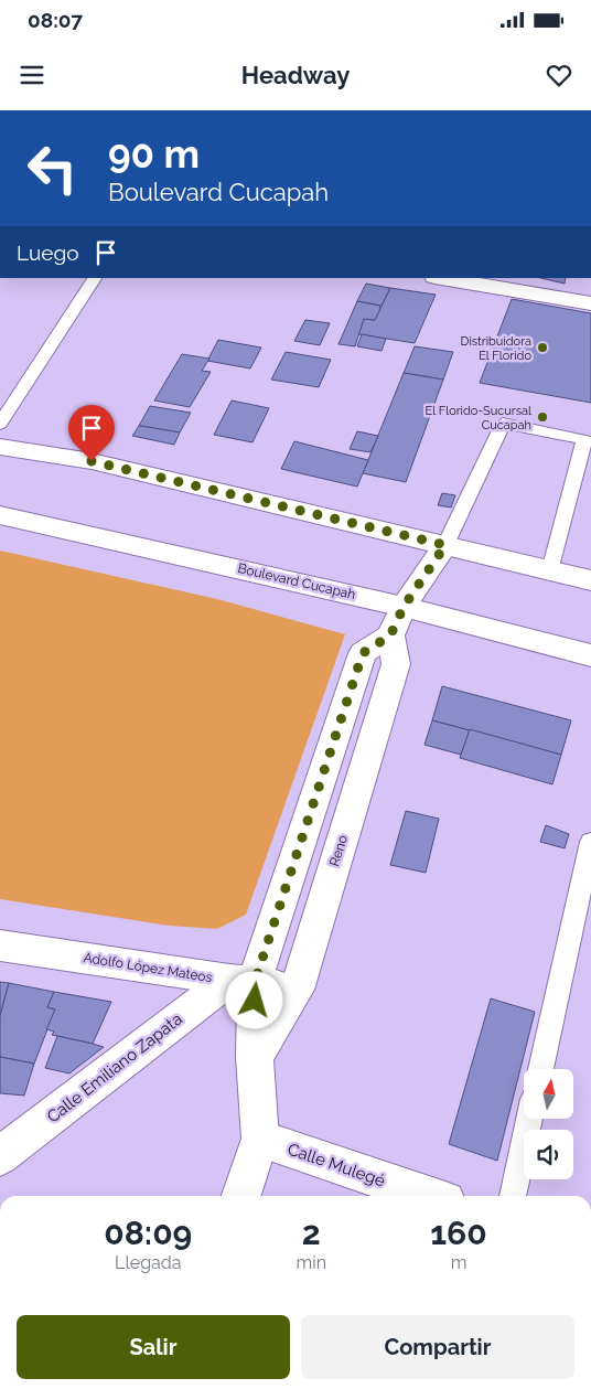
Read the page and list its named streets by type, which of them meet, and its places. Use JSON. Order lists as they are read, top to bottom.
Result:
{
  "streets": {
    "street": [
      "Boulevard Cucapah",
      "Reno",
      "Adolfo López Mateos",
      "Calle Emiliano Zapata",
      "Calle Mulegé"
    ]
  },
  "crossings": [
    ["Reno", "Adolfo López Mateos"],
    ["Adolfo López Mateos", "Calle Emiliano Zapata"]
  ],
  "places": ["Distribuidora El Florido", "El Florido-Sucursal Cucapah"],
  "north": "top",
  "page": {
    "status": "08:07",
    "header": "Headway",
    "turn": ["90 m", "Boulevard Cucapah"],
    "then": "Luego",
    "eta": [
      "08:09",
      "Llegada",
      "2",
      "min",
      "160",
      "m"
    ],
    "buttons": ["Salir", "Compartir"]
  }
}
